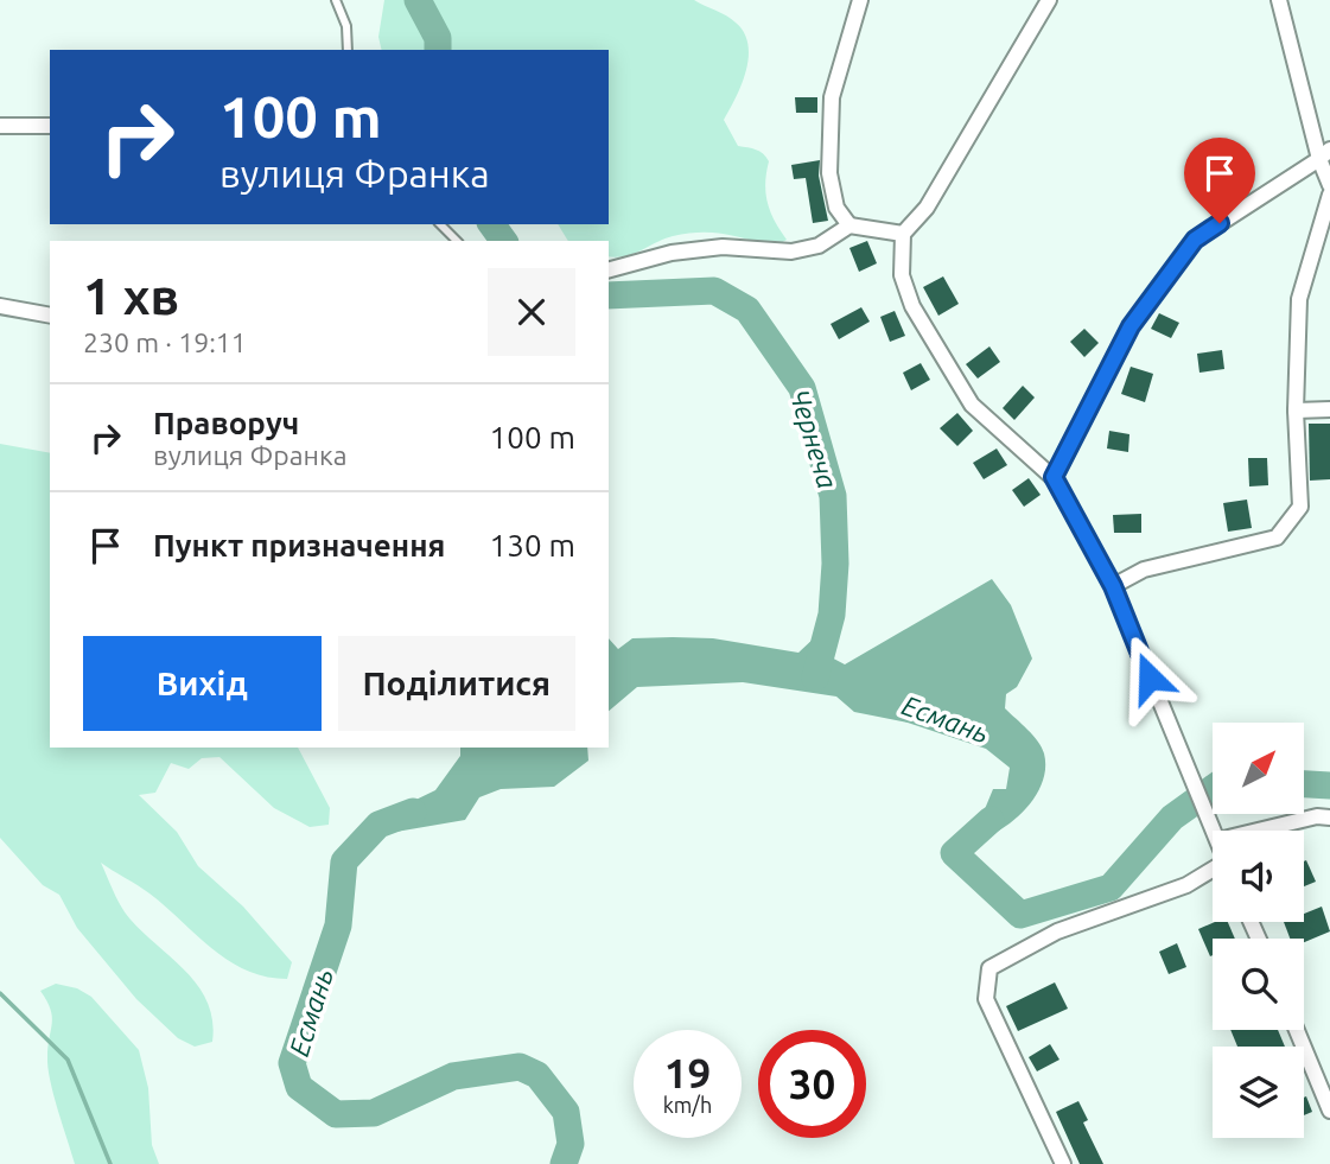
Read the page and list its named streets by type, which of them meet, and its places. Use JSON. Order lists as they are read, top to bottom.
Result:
{
  "water": ["Чернеча", "Есмань"],
  "north": "top right",
  "page": {
    "turn": ["100 m", "вулиця Франка"],
    "heading": ["1 хв", "230 m · 19:11"],
    "list": [
      {
        "name": "Праворуч",
        "note": "вулиця Франка",
        "value": "100 m"
      },
      {
        "name": "Пункт призначення",
        "value": "130 m"
      }
    ],
    "buttons": ["Вихід", "Поділитися"],
    "speed": "19 km/h",
    "limit": "30"
  }
}
